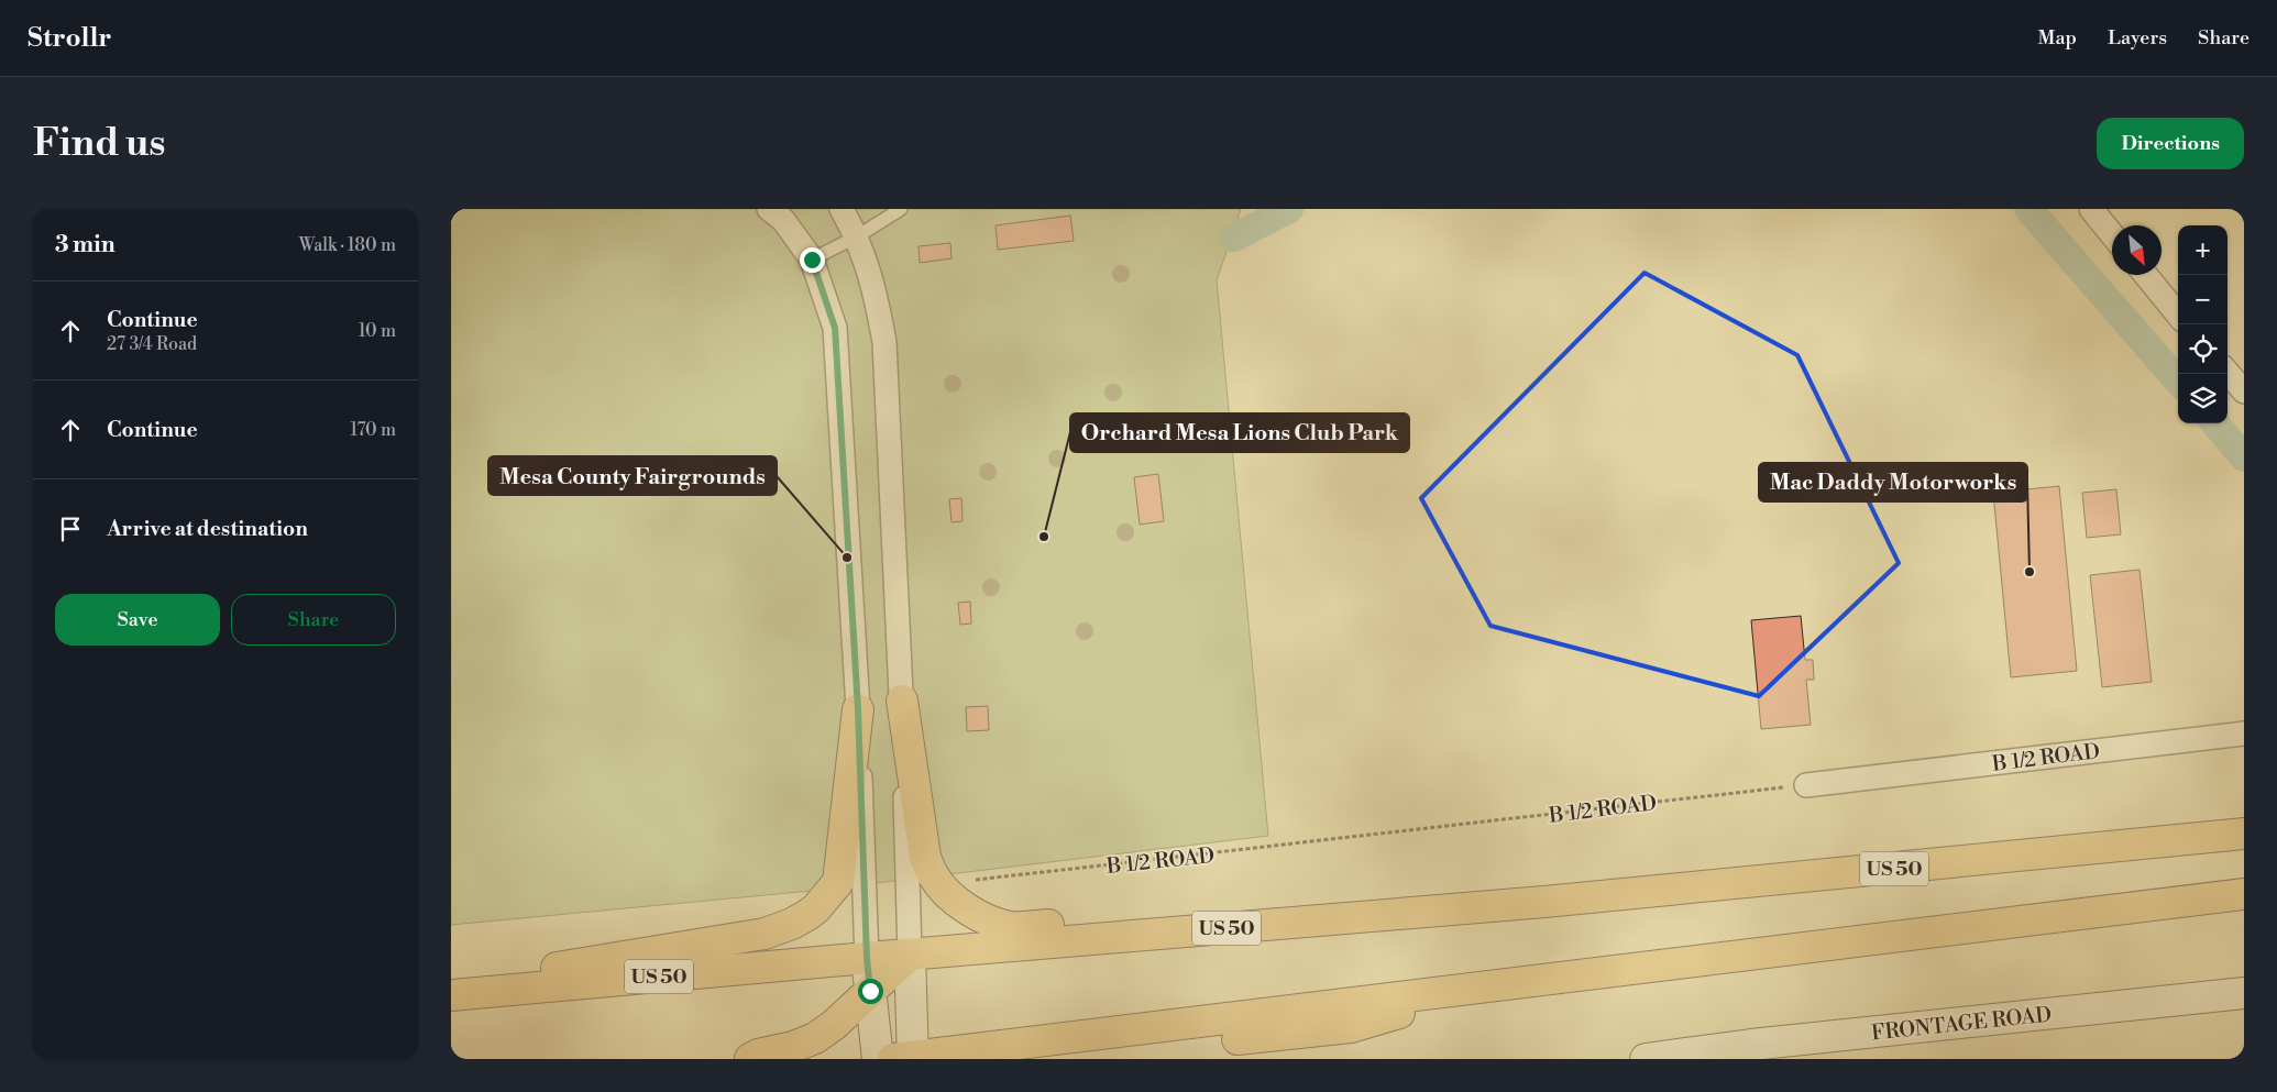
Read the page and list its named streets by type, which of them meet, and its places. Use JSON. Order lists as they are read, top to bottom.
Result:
{
  "streets": {
    "highway": ["US 50"],
    "street": ["B 1/2 ROAD", "FRONTAGE ROAD"]
  },
  "places": ["Orchard Mesa Lions Club Park", "Mesa County Fairgrounds", "Mac Daddy Motorworks"],
  "north": "bottom right",
  "page": {
    "header": "Strollr",
    "nav": ["Map", "Layers", "Share"],
    "buttons": [
      "Directions",
      ["Save", "Share"]
    ],
    "title": "Find us",
    "heading": ["3 min", "Walk · 180 m"],
    "map_buttons": ["+", "−"],
    "list": [
      ["Continue", "27 3/4 Road", "10 m"],
      ["Continue", "170 m"],
      "Arrive at destination"
    ]
  }
}
